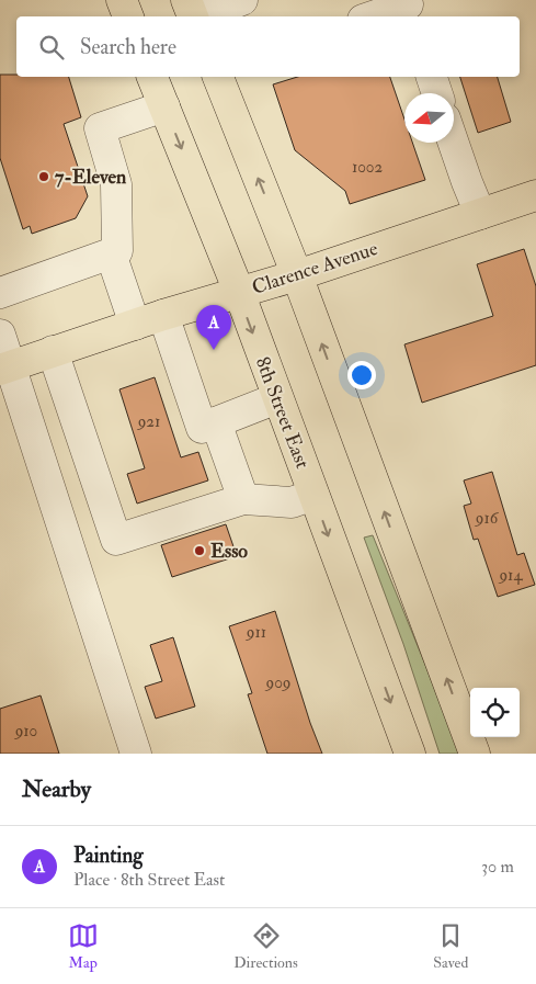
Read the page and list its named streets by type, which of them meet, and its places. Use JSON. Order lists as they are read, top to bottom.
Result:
{
  "streets": {
    "main road": ["Clarence Avenue", "8th Street East"]
  },
  "crossings": [
    ["Clarence Avenue", "8th Street East"]
  ],
  "places": ["7-Eleven", "Esso"],
  "house_numbers": [
    "1002",
    "921",
    "916",
    "914",
    "911",
    "909",
    "910"
  ],
  "north": "left",
  "page": {
    "search": "Search here",
    "pins": "A",
    "heading": "Nearby",
    "list": [
      {
        "mark": "A",
        "name": "Painting",
        "note": "Place · 8th Street East",
        "value": "30 m"
      }
    ],
    "nav": ["Map", "Directions", "Saved"]
  }
}
